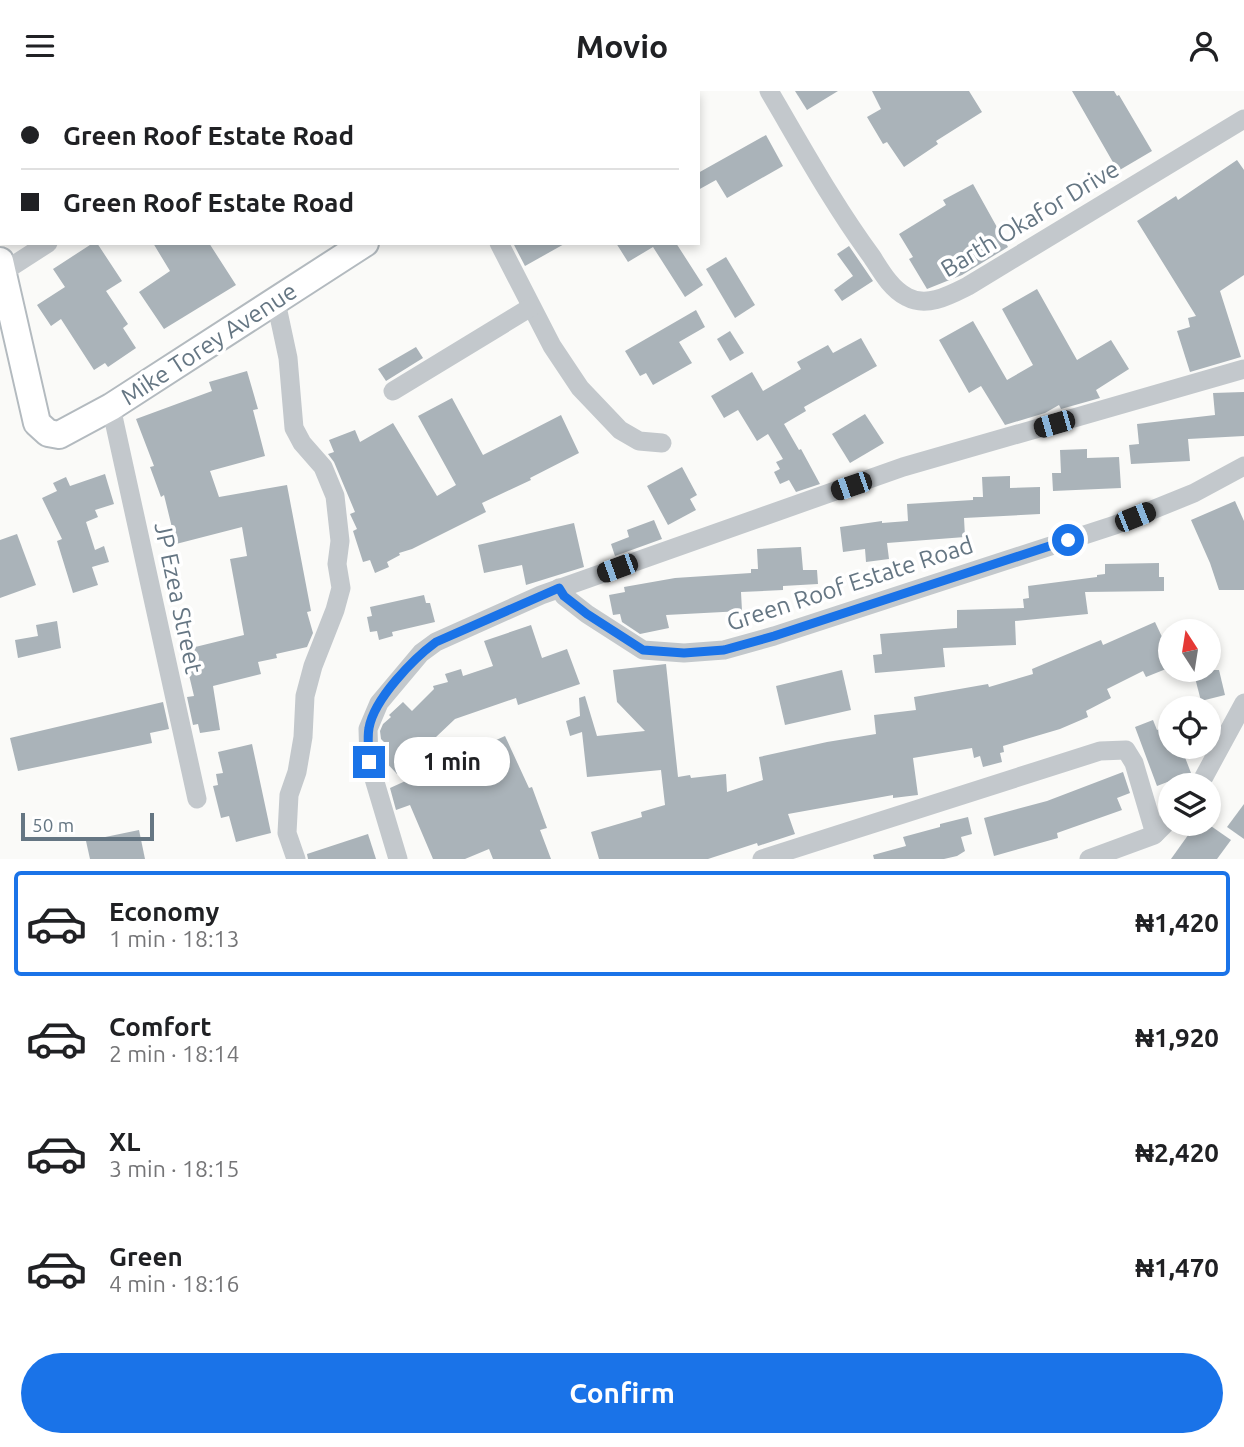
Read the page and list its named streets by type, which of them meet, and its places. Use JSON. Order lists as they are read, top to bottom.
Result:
{
  "streets": {
    "main road": ["Mike Torey Avenue"],
    "street": ["Barth Okafor Drive", "Green Roof Estate Road", "JP Ezea Street"]
  },
  "crossings": [
    ["Mike Torey Avenue", "JP Ezea Street"]
  ],
  "scale_bar": "50 m",
  "north": "top",
  "page": {
    "header": "Movio",
    "banner": ["Green Roof Estate Road", "Green Roof Estate Road"],
    "bubble": "1 min",
    "scale": "50 m",
    "list": [
      {
        "name": "Economy",
        "note": "1 min · 18:13",
        "value": "₦1,420"
      },
      {
        "name": "Comfort",
        "note": "2 min · 18:14",
        "value": "₦1,920"
      },
      {
        "name": "XL",
        "note": "3 min · 18:15",
        "value": "₦2,420"
      },
      {
        "name": "Green",
        "note": "4 min · 18:16",
        "value": "₦1,470"
      }
    ],
    "buttons": "Confirm"
  }
}
